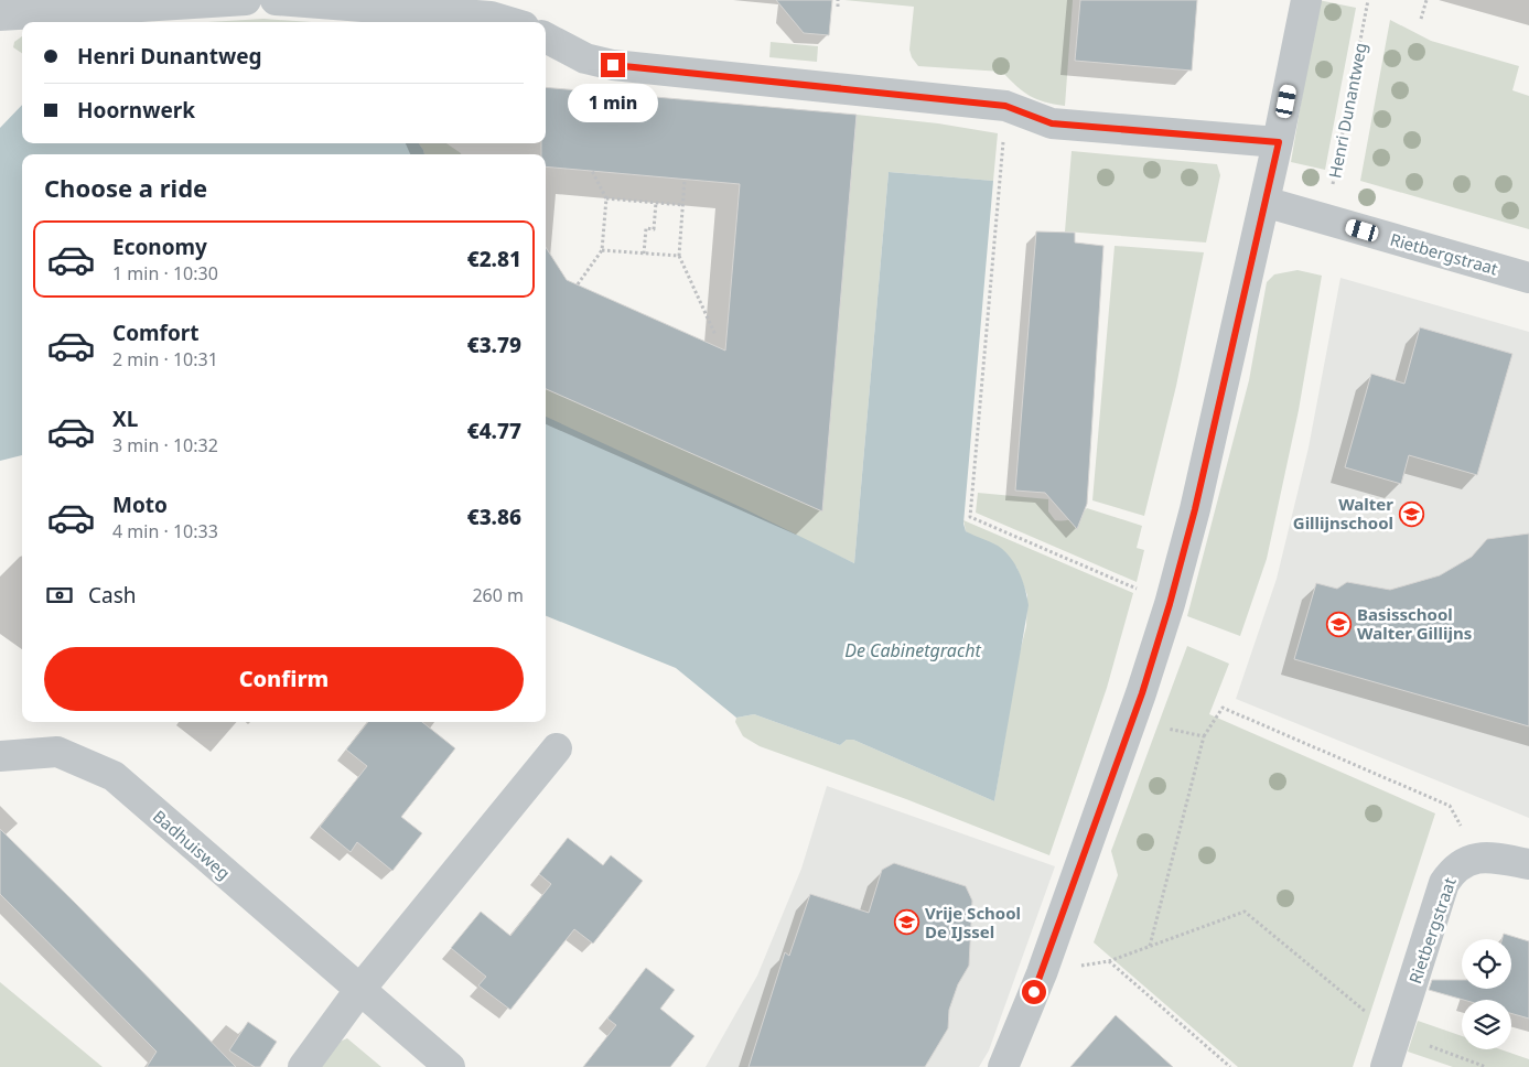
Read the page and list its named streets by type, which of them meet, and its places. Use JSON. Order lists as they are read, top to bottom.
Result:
{
  "streets": {
    "street": ["Rietbergstraat", "Badhuisweg"],
    "path": ["Henri Dunantweg"]
  },
  "crossings": [
    ["Henri Dunantweg", "Rietbergstraat"]
  ],
  "water": ["De Cabinetgracht"],
  "places": {
    "school or university": ["Walter Gillijnschool", "Basisschool Walter Gillijns", "Vrije School De IJssel"]
  },
  "page": {
    "banner": ["Henri Dunantweg", "Hoornwerk"],
    "bubble": "1 min",
    "heading": "Choose a ride",
    "list": [
      {
        "name": "Economy",
        "note": "1 min · 10:30",
        "value": "€2.81"
      },
      {
        "name": "Comfort",
        "note": "2 min · 10:31",
        "value": "€3.79"
      },
      {
        "name": "XL",
        "note": "3 min · 10:32",
        "value": "€4.77"
      },
      {
        "name": "Moto",
        "note": "4 min · 10:33",
        "value": "€3.86"
      }
    ],
    "pay": ["Cash", "260 m"],
    "buttons": "Confirm"
  }
}
